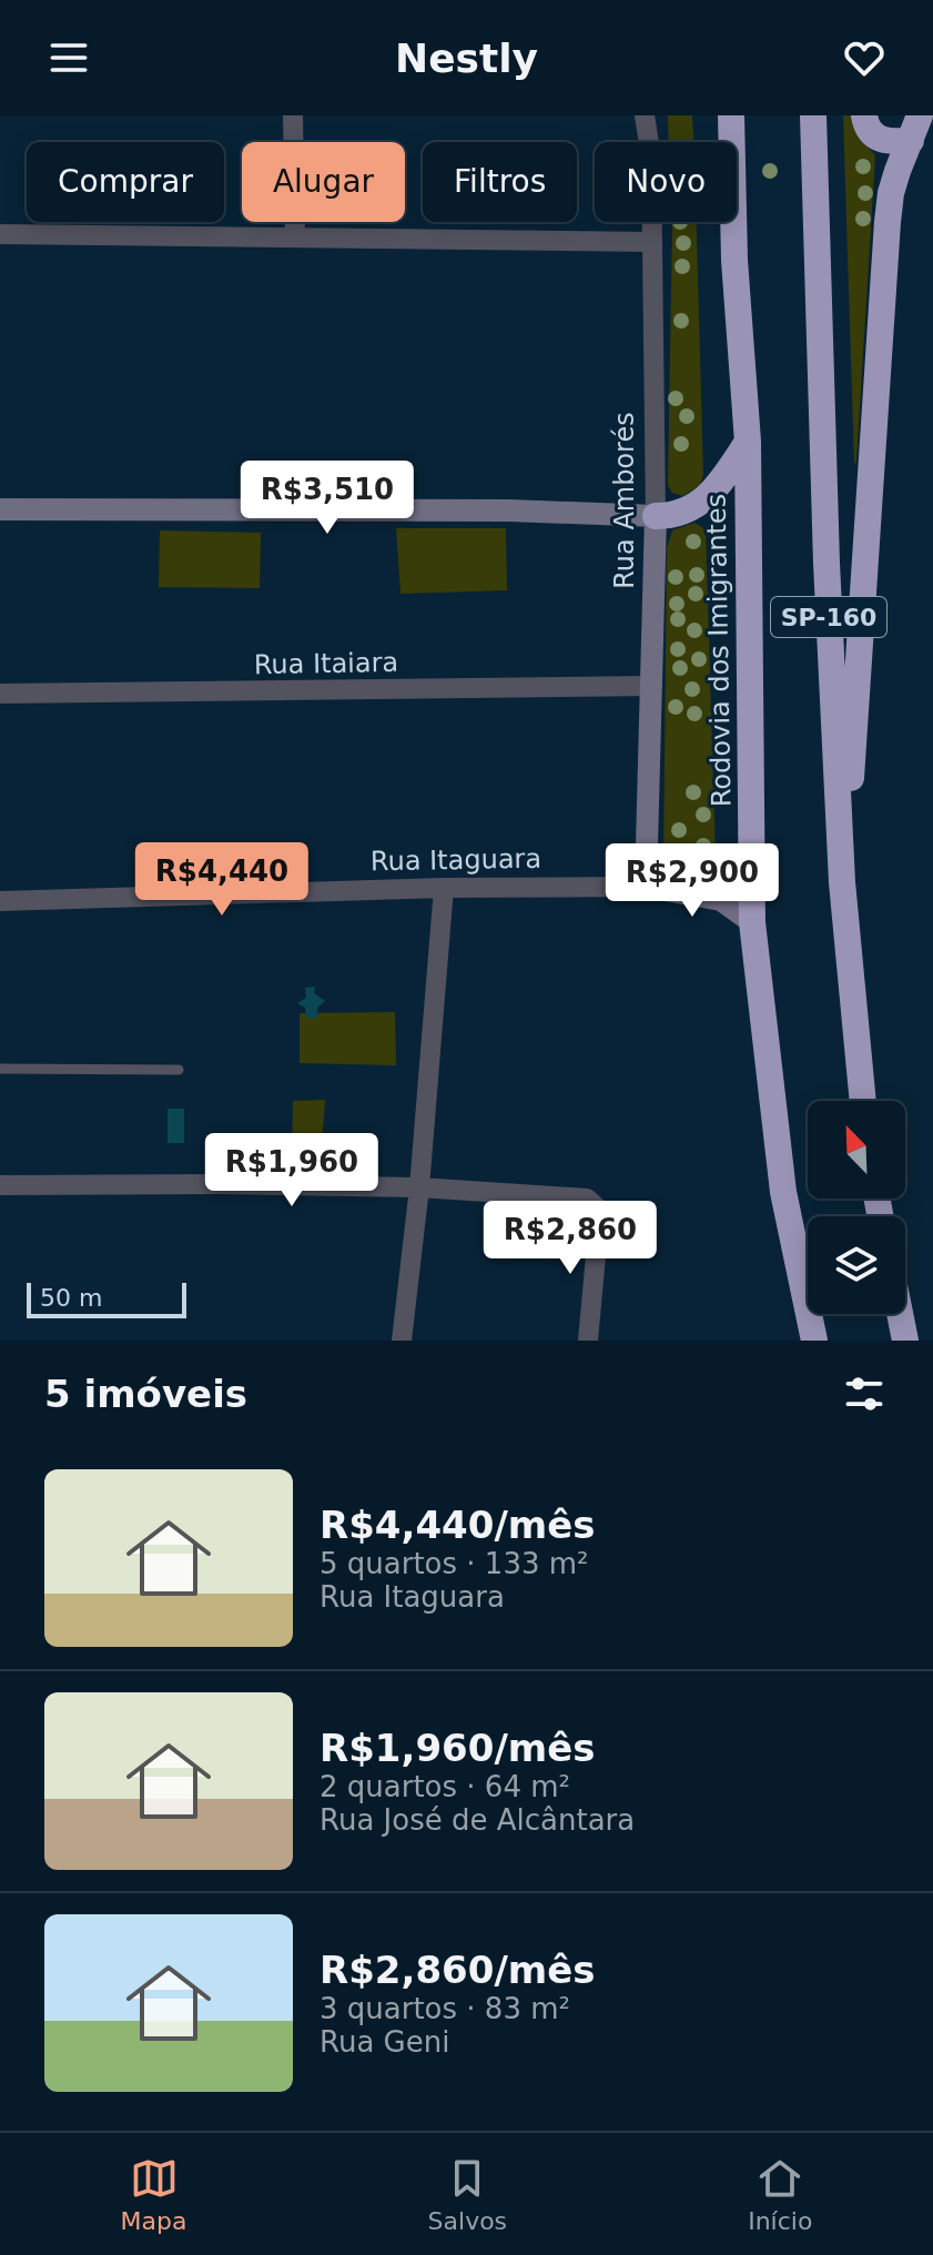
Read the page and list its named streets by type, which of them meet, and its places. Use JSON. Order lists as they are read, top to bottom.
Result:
{
  "streets": {
    "highway": ["SP-160", "Rodovia dos Imigrantes"],
    "street": ["Rua Amborés", "Rua Itaiara", "Rua Itaguara"]
  },
  "crossings": [
    ["Rua Amborés", "Rua Itaiara"],
    ["Rua Amborés", "Rua Itaguara"],
    ["Rodovia dos Imigrantes", "Rua Itaguara"]
  ],
  "scale_bar": "50 m",
  "north": "top left",
  "page": {
    "header": "Nestly",
    "chip": [
      "Comprar",
      "Alugar",
      "Filtros",
      "Novo"
    ],
    "price": [
      "R$3,510",
      "R$4,440",
      "R$2,900",
      "R$1,960",
      "R$2,860"
    ],
    "scale": "50 m",
    "heading": "5 imóveis",
    "list": [
      {
        "name": "R$4,440/mês",
        "note": "5 quartos · 133 m² · Rua Itaguara"
      },
      {
        "name": "R$1,960/mês",
        "note": "2 quartos · 64 m² · Rua José de Alcântara"
      },
      {
        "name": "R$2,860/mês",
        "note": "3 quartos · 83 m² · Rua Geni"
      }
    ],
    "tabs": ["Mapa", "Salvos", "Início"]
  }
}
